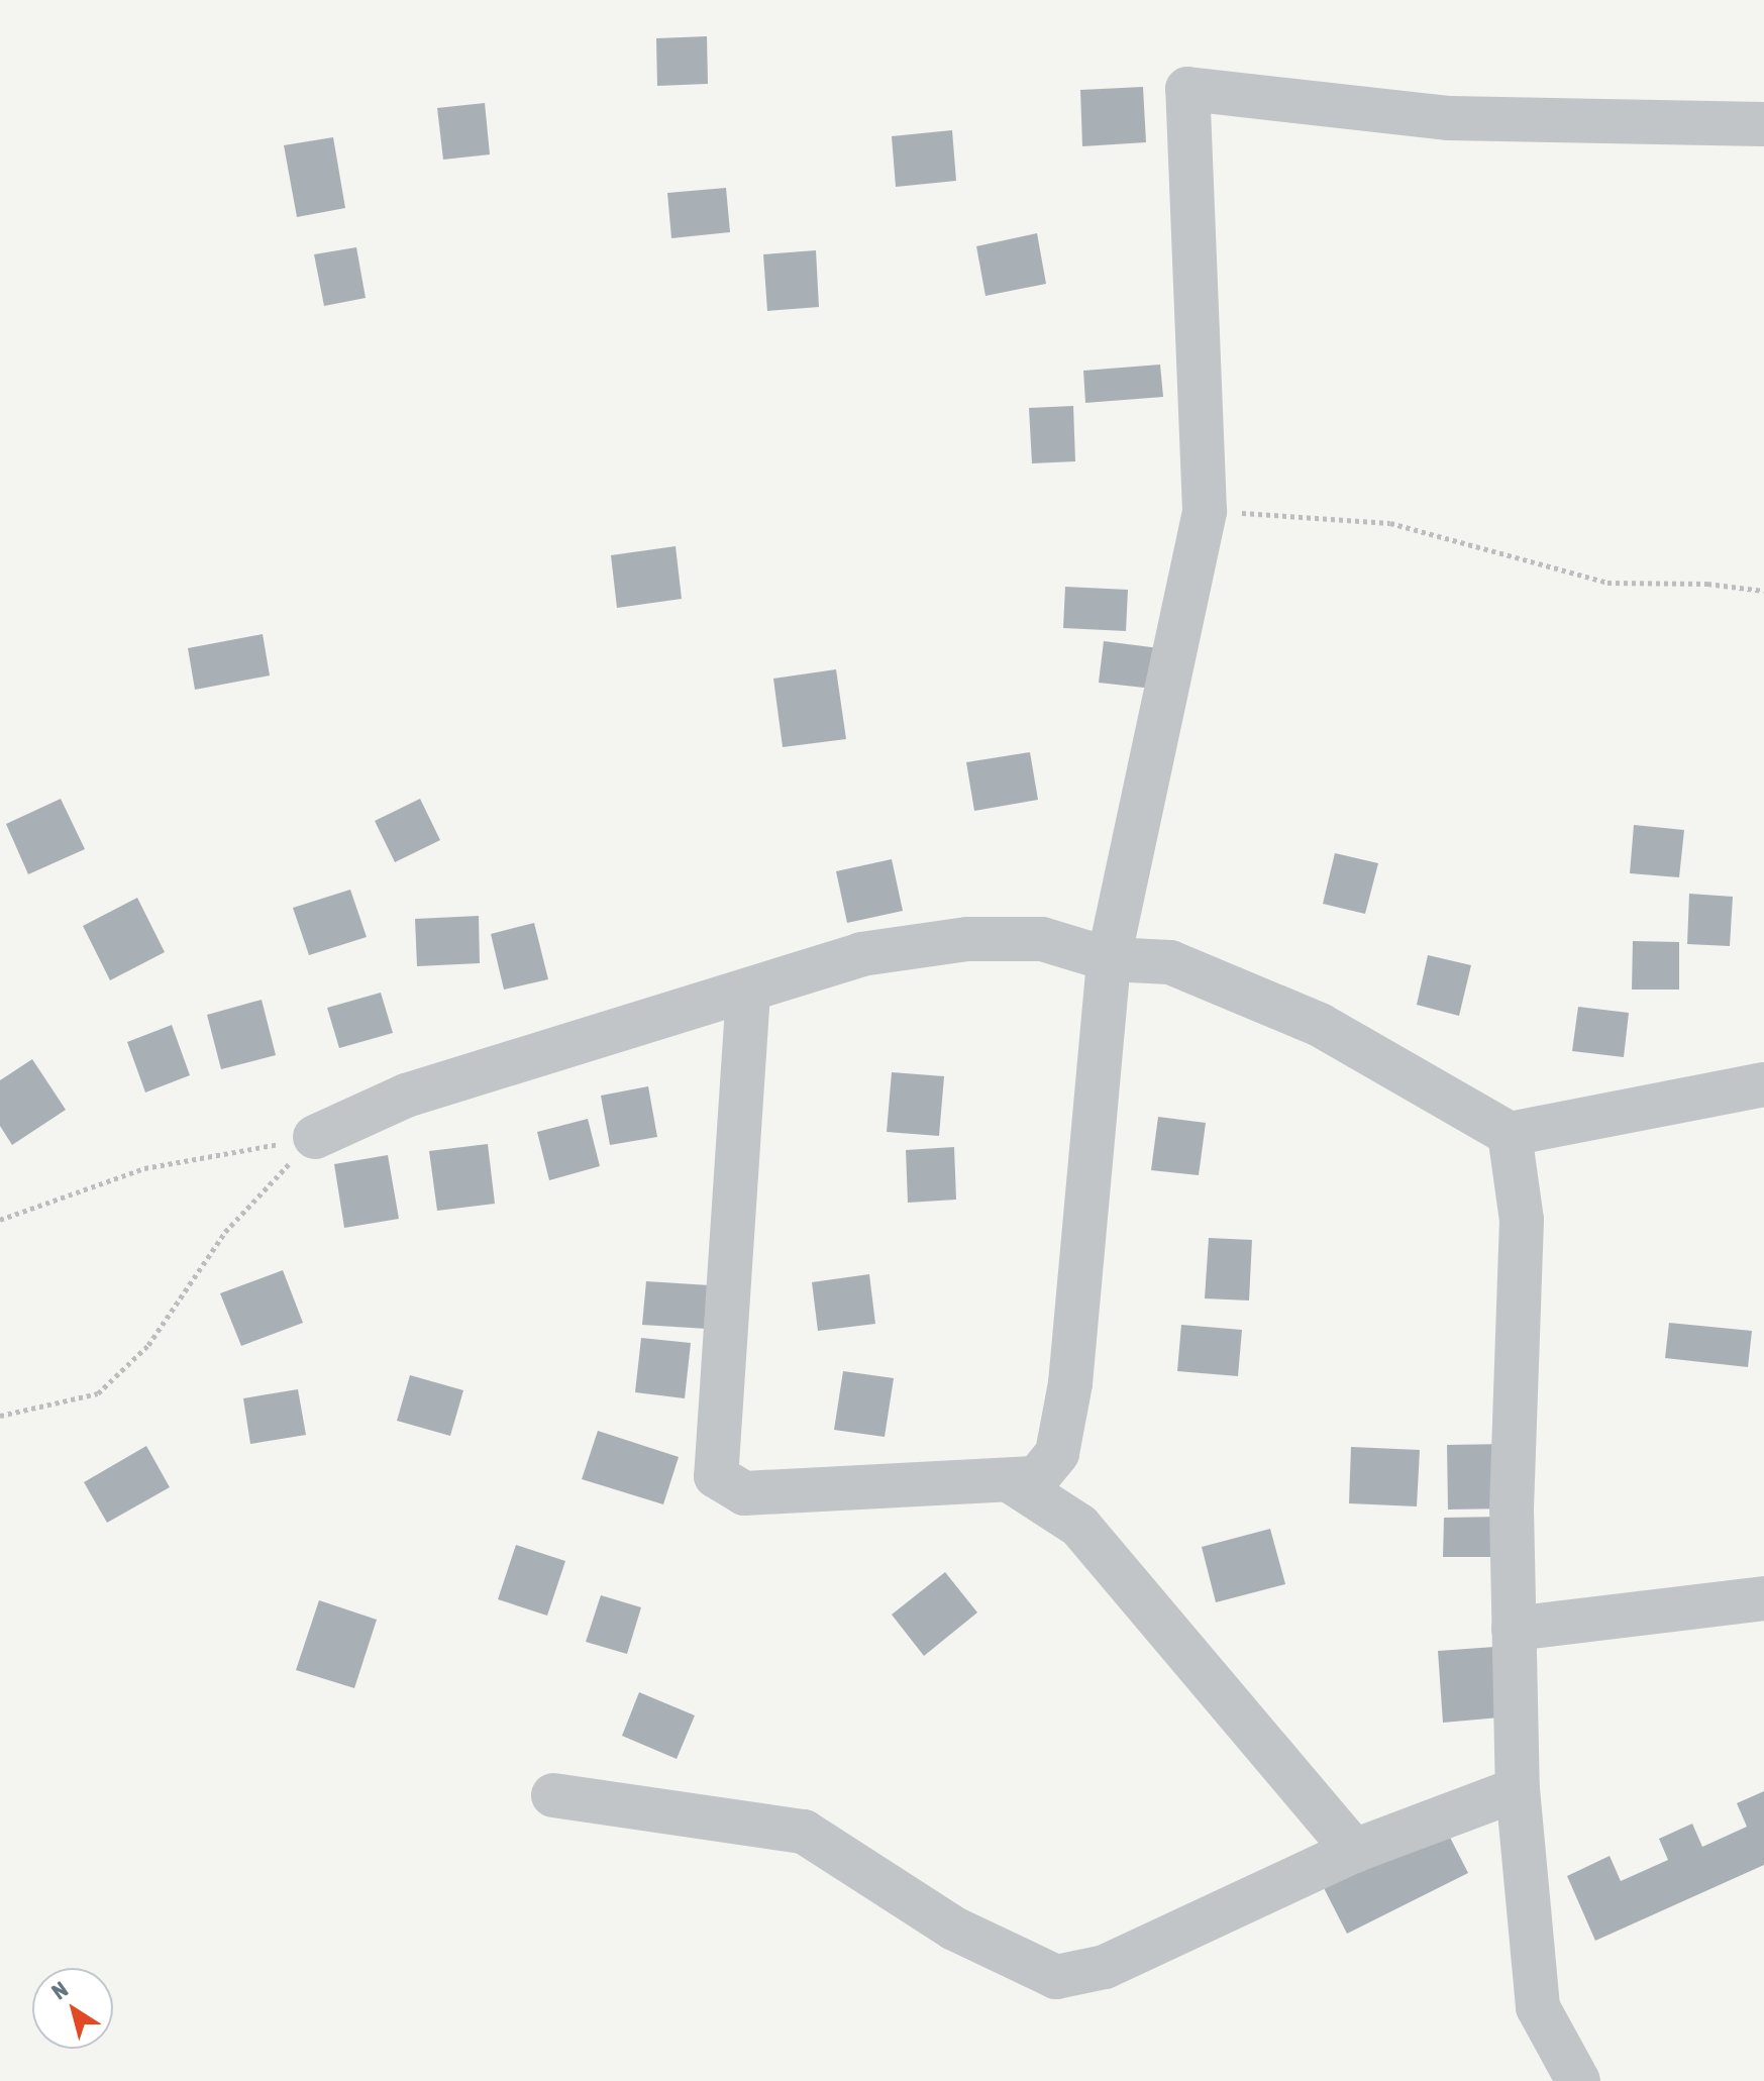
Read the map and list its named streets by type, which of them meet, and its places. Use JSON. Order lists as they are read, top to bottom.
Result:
{
  "north": "top left"
}
